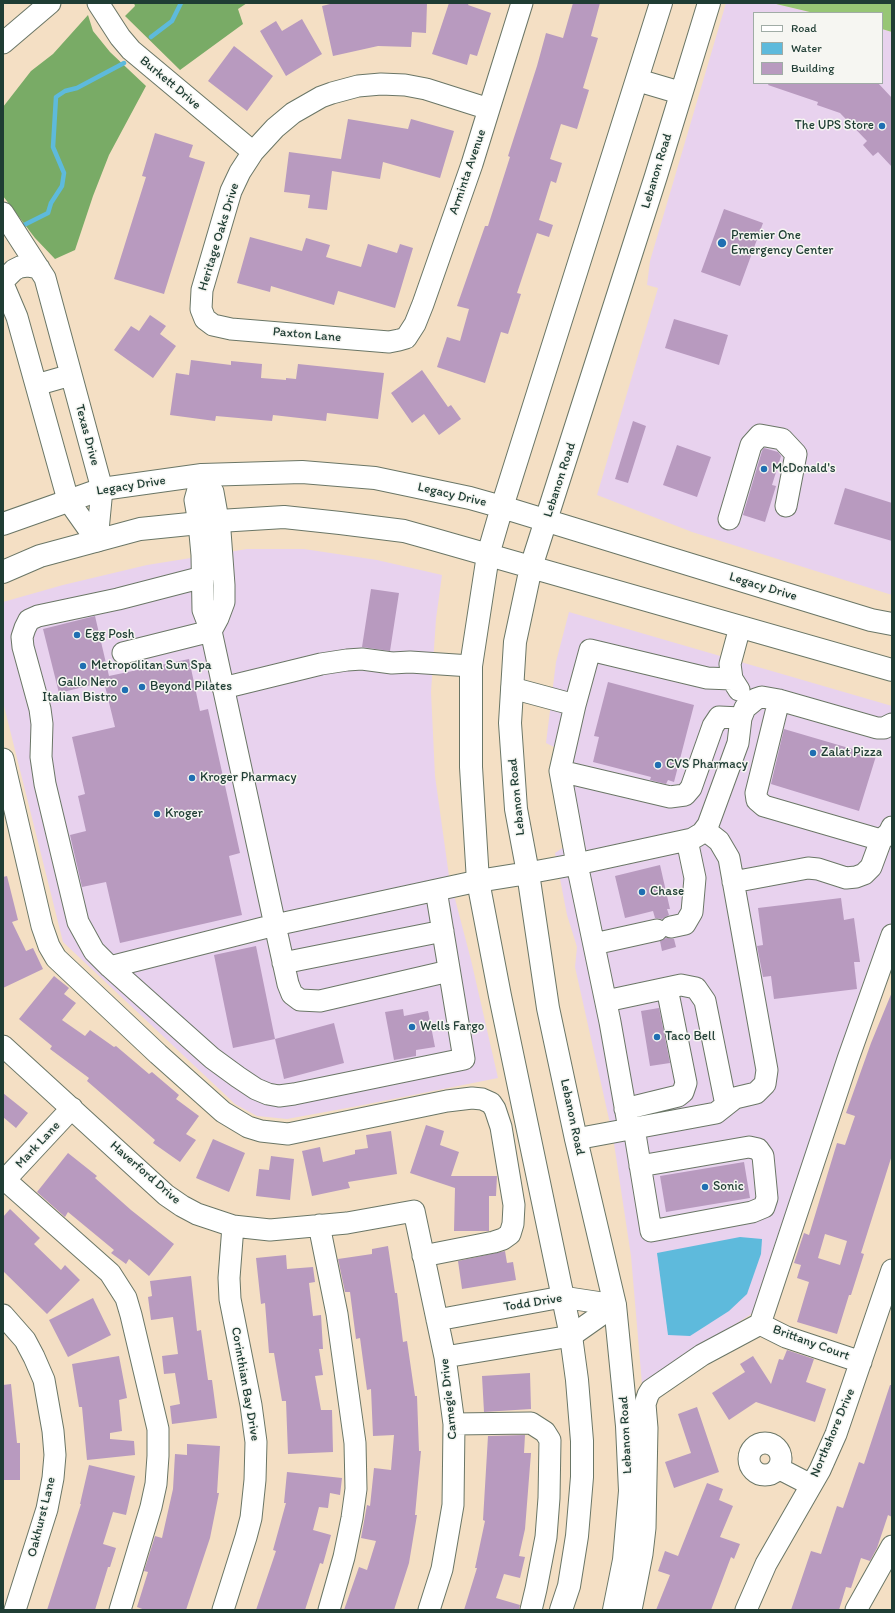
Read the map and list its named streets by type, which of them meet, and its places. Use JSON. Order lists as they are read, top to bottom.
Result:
{
  "streets": {
    "main road": ["Lebanon Road", "Legacy Drive"],
    "street": [
      "Burkett Drive",
      "Arminta Avenue",
      "Heritage Oaks Drive",
      "Paxton Lane",
      "Texas Drive",
      "Mark Lane",
      "Haverford Drive",
      "Todd Drive",
      "Brittany Court",
      "Corinthian Bay Drive",
      "Carnegie Drive",
      "Northshore Drive",
      "Oakhurst Lane"
    ]
  },
  "crossings": [
    ["Burkett Drive", "Heritage Oaks Drive"],
    ["Lebanon Road", "Legacy Drive"],
    ["Lebanon Road", "Todd Drive"],
    ["Arminta Avenue", "Heritage Oaks Drive"],
    ["Arminta Avenue", "Paxton Lane"],
    ["Heritage Oaks Drive", "Paxton Lane"],
    ["Texas Drive", "Legacy Drive"],
    ["Mark Lane", "Haverford Drive"],
    ["Haverford Drive", "Corinthian Bay Drive"],
    ["Haverford Drive", "Carnegie Drive"],
    ["Todd Drive", "Carnegie Drive"],
    ["Brittany Court", "Northshore Drive"]
  ],
  "places": [
    "The UPS Store",
    "Premier One Emergency Center",
    "McDonald's",
    "Egg Posh",
    "Metropolitan Sun Spa",
    "Beyond Pilates",
    "Gallo Nero Italian Bistro",
    "Zalat Pizza",
    "CVS Pharmacy",
    "Kroger Pharmacy",
    "Kroger",
    "Chase",
    "Wells Fargo",
    "Taco Bell",
    "Sonic"
  ],
  "legend": ["Road", "Water", "Building"]
}
